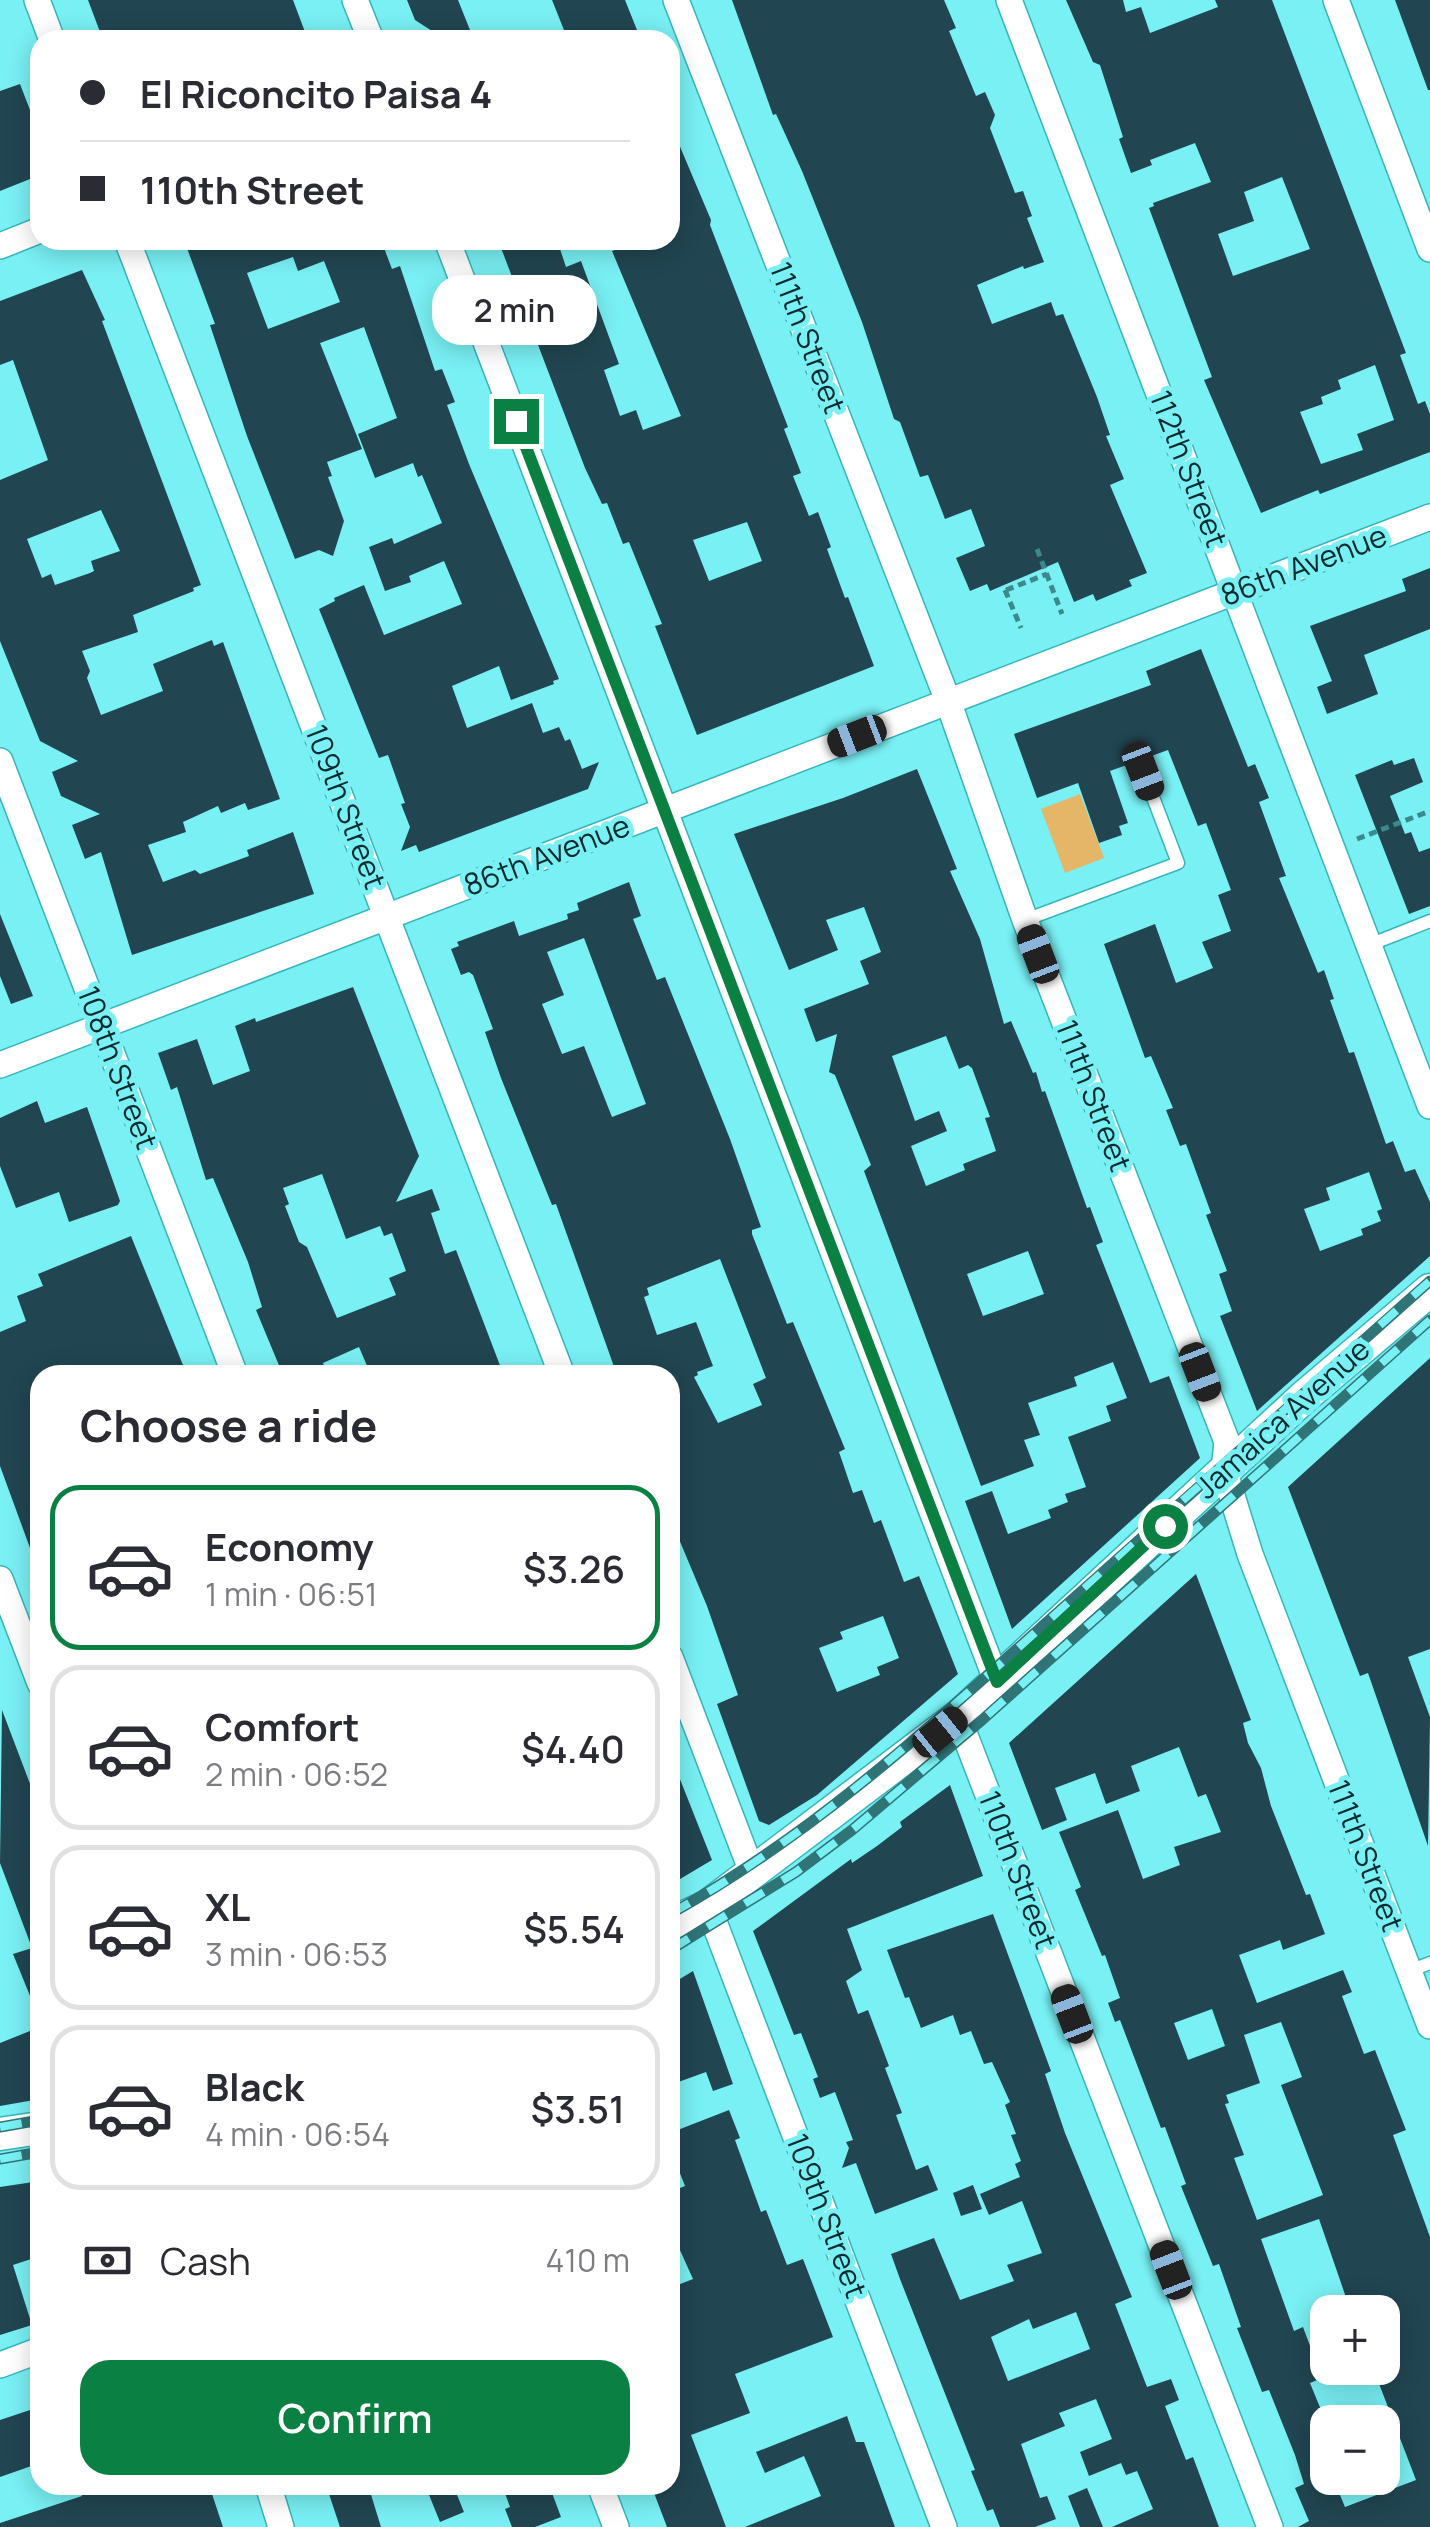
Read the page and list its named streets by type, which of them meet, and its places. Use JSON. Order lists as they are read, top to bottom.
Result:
{
  "streets": {
    "main road": ["Jamaica Avenue"],
    "street": [
      "111th Street",
      "112th Street",
      "86th Avenue",
      "109th Street",
      "108th Street",
      "110th Street"
    ]
  },
  "crossings": [
    ["111th Street", "86th Avenue"],
    ["111th Street", "Jamaica Avenue"],
    ["112th Street", "86th Avenue"],
    ["86th Avenue", "109th Street"],
    ["86th Avenue", "108th Street"],
    ["109th Street", "Jamaica Avenue"],
    ["Jamaica Avenue", "110th Street"]
  ],
  "page": {
    "banner": ["El Riconcito Paisa 4", "110th Street"],
    "bubble": "2 min",
    "heading": "Choose a ride",
    "list": [
      {
        "name": "Economy",
        "note": "1 min · 06:51",
        "value": "$3.26"
      },
      {
        "name": "Comfort",
        "note": "2 min · 06:52",
        "value": "$4.40"
      },
      {
        "name": "XL",
        "note": "3 min · 06:53",
        "value": "$5.54"
      },
      {
        "name": "Black",
        "note": "4 min · 06:54",
        "value": "$3.51"
      }
    ],
    "pay": ["Cash", "410 m"],
    "map_buttons": ["+", "−"],
    "buttons": "Confirm"
  }
}
